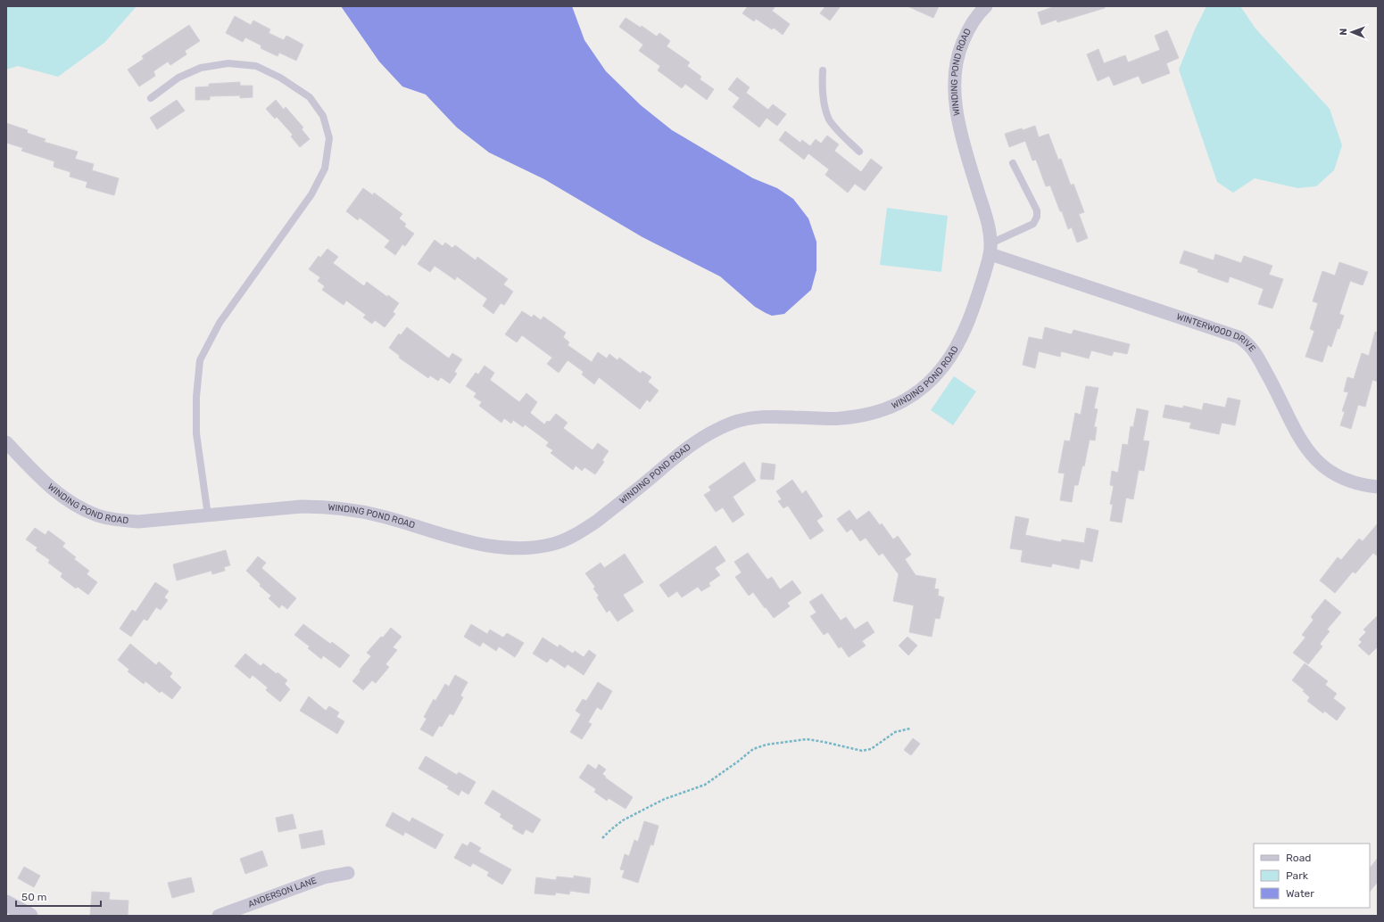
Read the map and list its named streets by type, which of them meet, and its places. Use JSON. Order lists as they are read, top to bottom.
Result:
{
  "streets": {
    "street": ["WINDING POND ROAD", "WINTERWOOD DRIVE", "ANDERSON LANE"]
  },
  "crossings": [
    ["WINDING POND ROAD", "WINTERWOOD DRIVE"]
  ],
  "legend": ["Road", "Park", "Water"],
  "scale_bar": "50 m",
  "north": "left"
}
